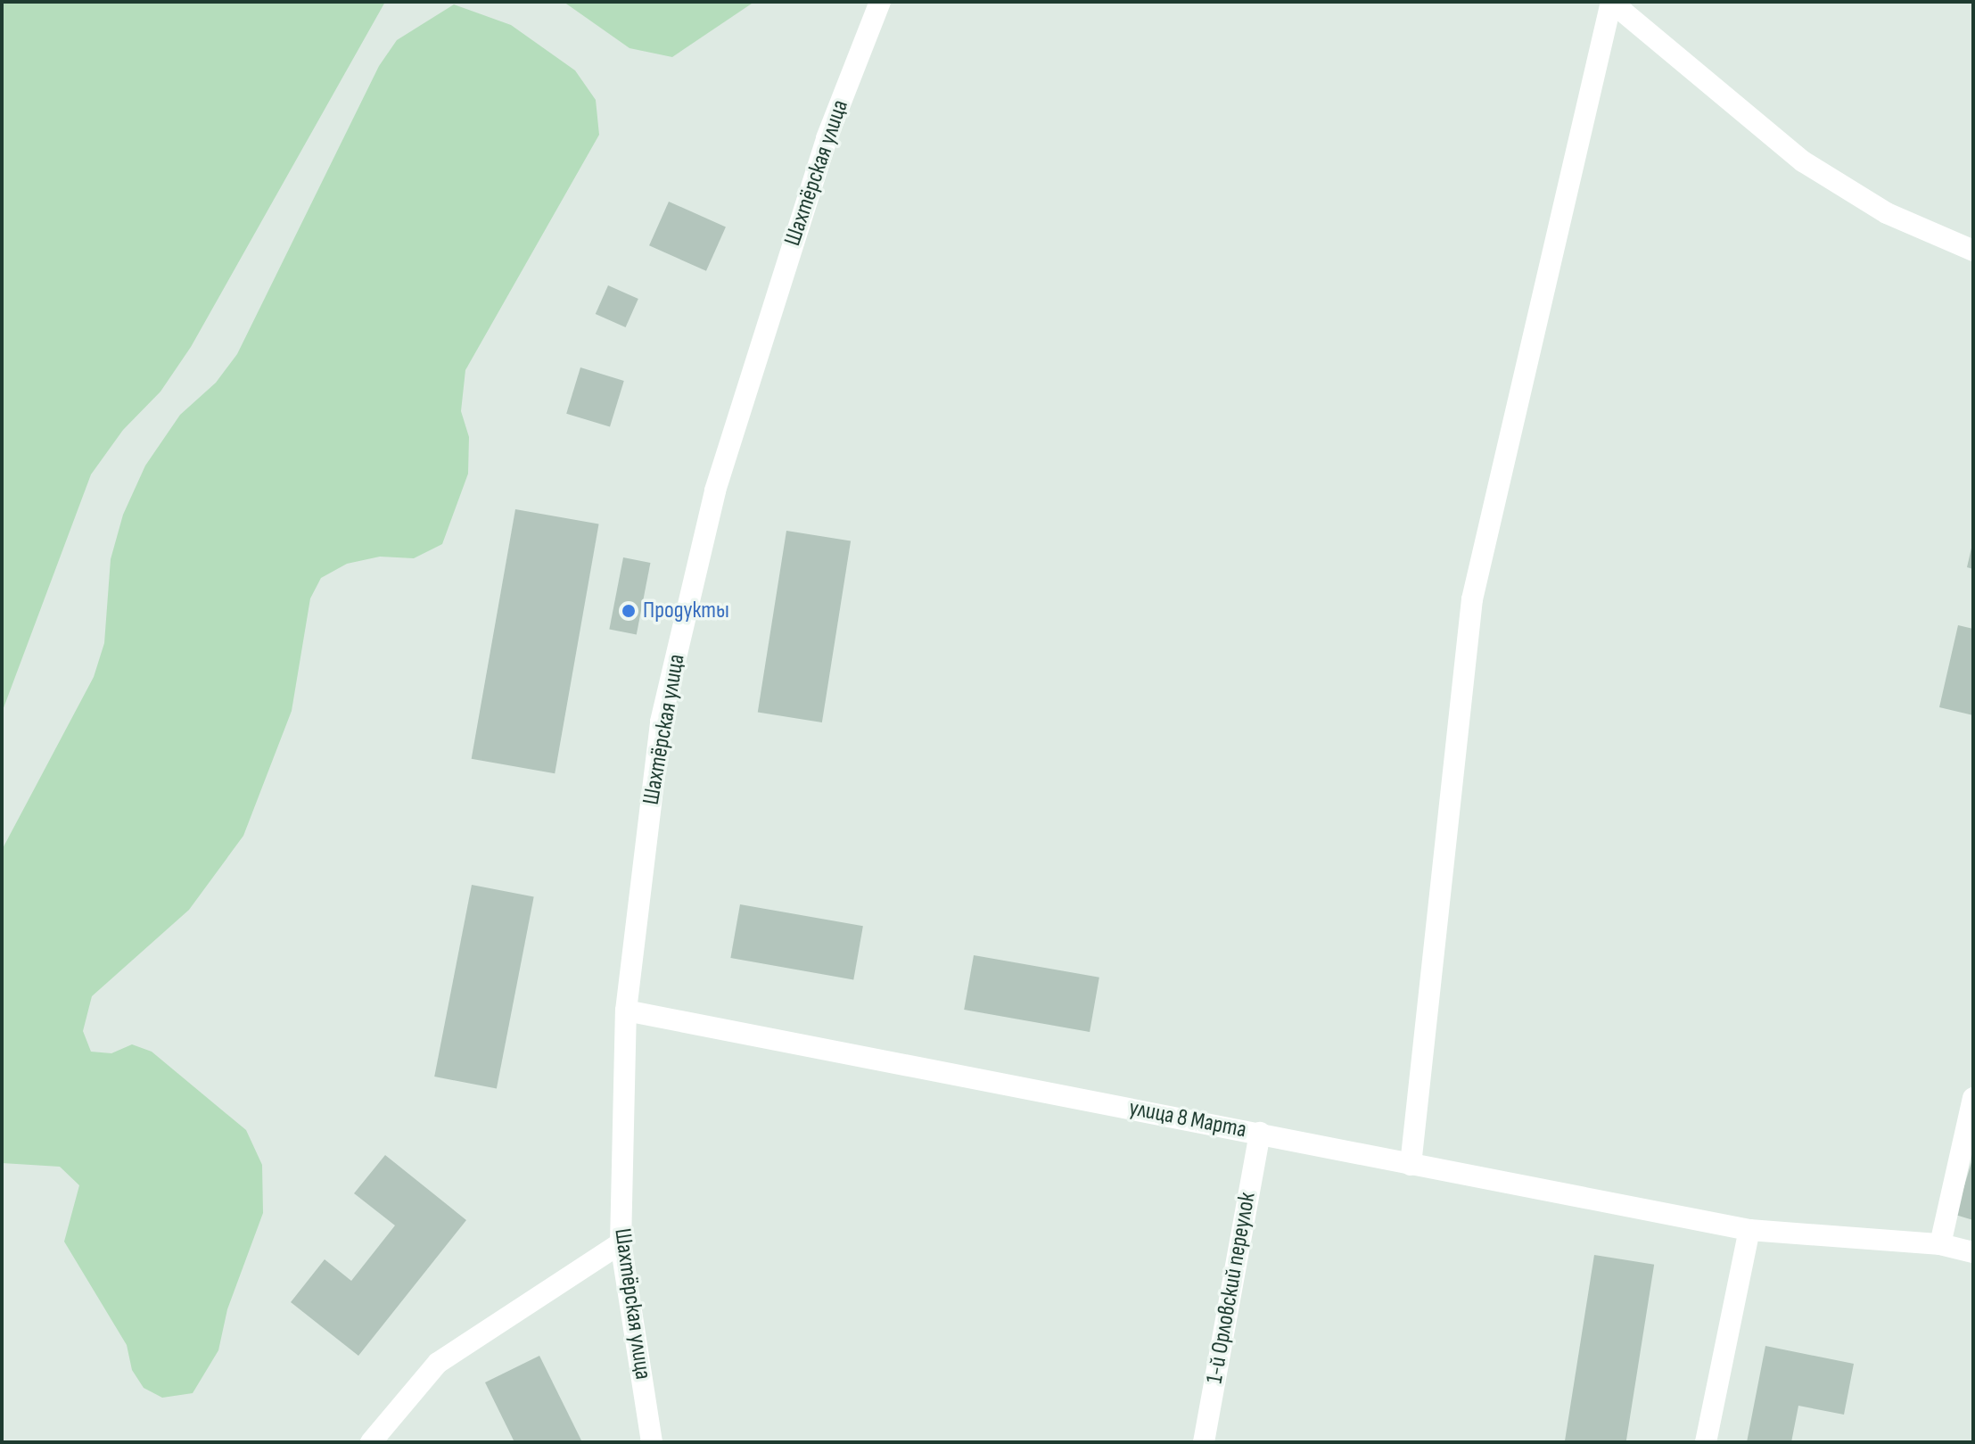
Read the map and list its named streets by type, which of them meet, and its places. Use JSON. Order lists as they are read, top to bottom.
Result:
{
  "streets": {
    "street": ["Шахтёрская улица", "улица 8 Марта", "1-й Орловский переулок"]
  },
  "crossings": [
    ["Шахтёрская улица", "улица 8 Марта"],
    ["улица 8 Марта", "1-й Орловский переулок"]
  ],
  "places": ["Продукты"]
}
